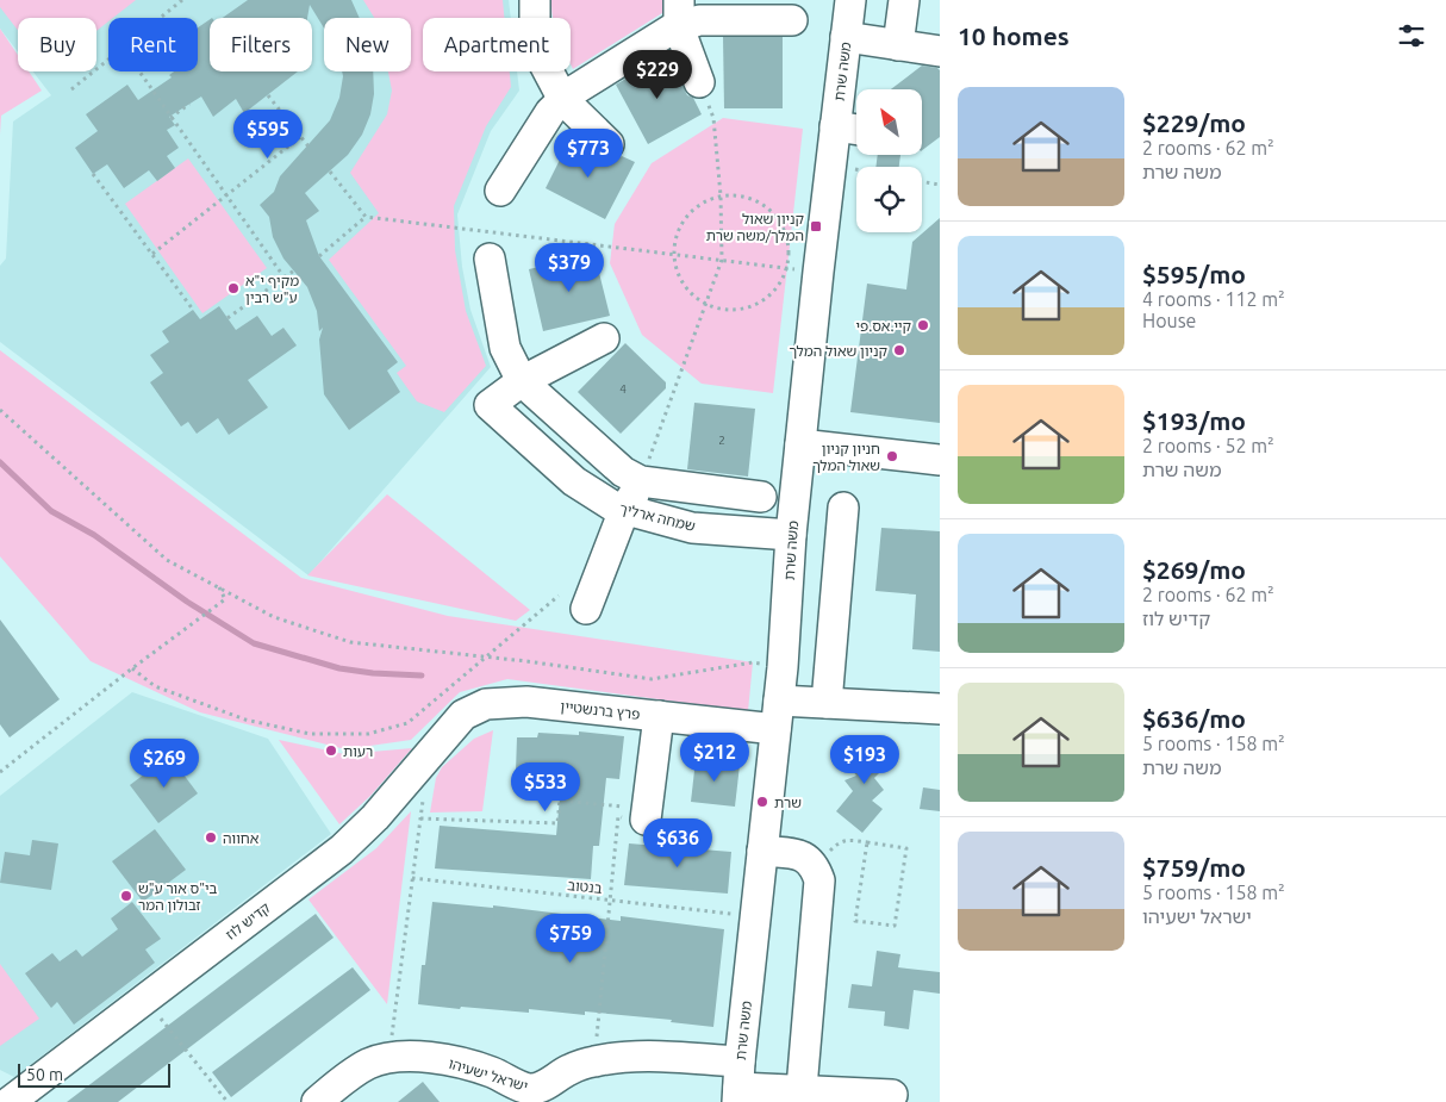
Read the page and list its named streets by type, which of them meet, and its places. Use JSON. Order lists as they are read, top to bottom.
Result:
{
  "streets": {
    "street": [
      "משה שרת",
      "שמחה ארליך",
      "פרץ ברנשטיין",
      "קדיש לוז",
      "ישראל ישעיהו"
    ],
    "path": ["בנטוב"]
  },
  "crossings": [
    ["משה שרת", "שמחה ארליך"],
    ["משה שרת", "פרץ ברנשטיין"],
    ["משה שרת", "בנטוב"],
    ["משה שרת", "ישראל ישעיהו"],
    ["פרץ ברנשטיין", "קדיש לוז"]
  ],
  "places": {
    "transit": ["קניון שאול המלך/משה שרת"],
    "other": [
      "מקיף י\"א ע\"ש רבין",
      "קיי.אס.פי",
      "קניון שאול המלך",
      "חניון קניון שאול המלך",
      "רעות",
      "שרת",
      "אחווה",
      "בי\"ס אור ע\"ש זבולון המר"
    ]
  },
  "house_numbers": ["4", "2"],
  "scale_bar": "50 m",
  "north": "top left",
  "page": {
    "heading": "10 homes",
    "chip": [
      "Buy",
      "Rent",
      "Filters",
      "New",
      "Apartment"
    ],
    "price": [
      "$229",
      "$595",
      "$773",
      "$379",
      "$212",
      "$193",
      "$269",
      "$533",
      "$636",
      "$759"
    ],
    "list": [
      {
        "name": "$229/mo",
        "note": "2 rooms · 62 m² · משה שרת"
      },
      {
        "name": "$595/mo",
        "note": "4 rooms · 112 m² · House"
      },
      {
        "name": "$193/mo",
        "note": "2 rooms · 52 m² · משה שרת"
      },
      {
        "name": "$269/mo",
        "note": "2 rooms · 62 m² · קדיש לוז"
      },
      {
        "name": "$636/mo",
        "note": "5 rooms · 158 m² · משה שרת"
      },
      {
        "name": "$759/mo",
        "note": "5 rooms · 158 m² · ישראל ישעיהו"
      }
    ],
    "scale": "50 m"
  }
}
